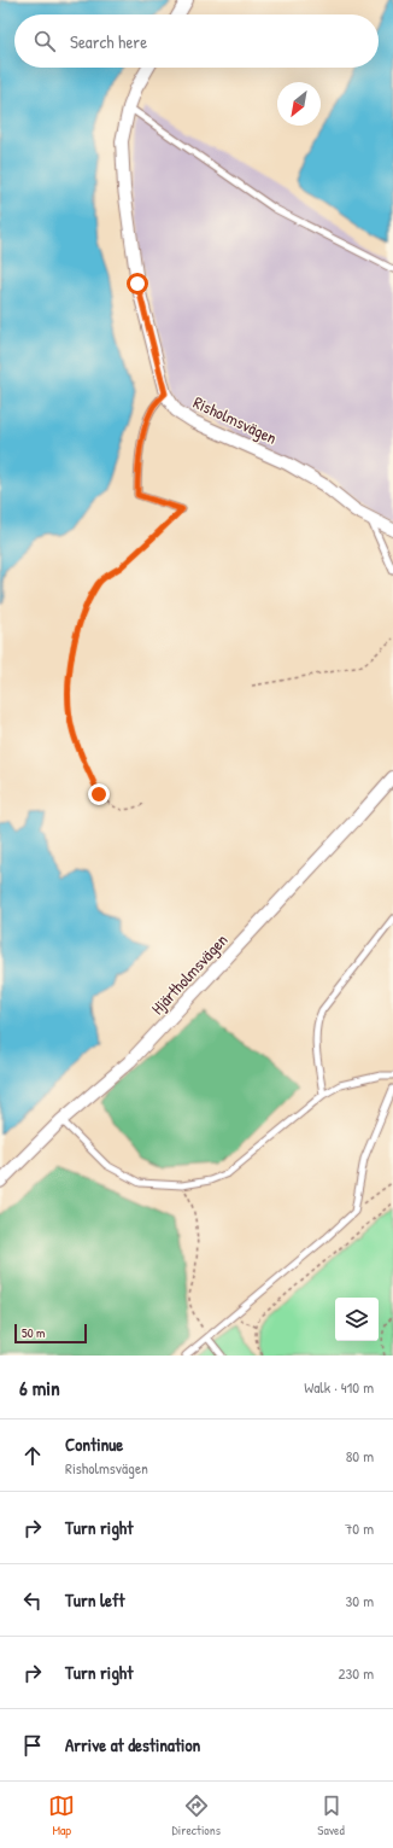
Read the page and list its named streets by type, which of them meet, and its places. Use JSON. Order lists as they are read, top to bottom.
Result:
{
  "streets": {
    "street": ["Risholmsvägen", "Hjärtholmsvägen"]
  },
  "scale_bar": "50 m",
  "north": "bottom left",
  "page": {
    "search": "Search here",
    "scale": "50 m",
    "heading": ["6 min", "Walk · 410 m"],
    "list": [
      ["Continue", "Risholmsvägen", "80 m"],
      ["Turn right", "70 m"],
      ["Turn left", "30 m"],
      ["Turn right", "230 m"],
      "Arrive at destination"
    ],
    "nav": ["Map", "Directions", "Saved"]
  }
}
